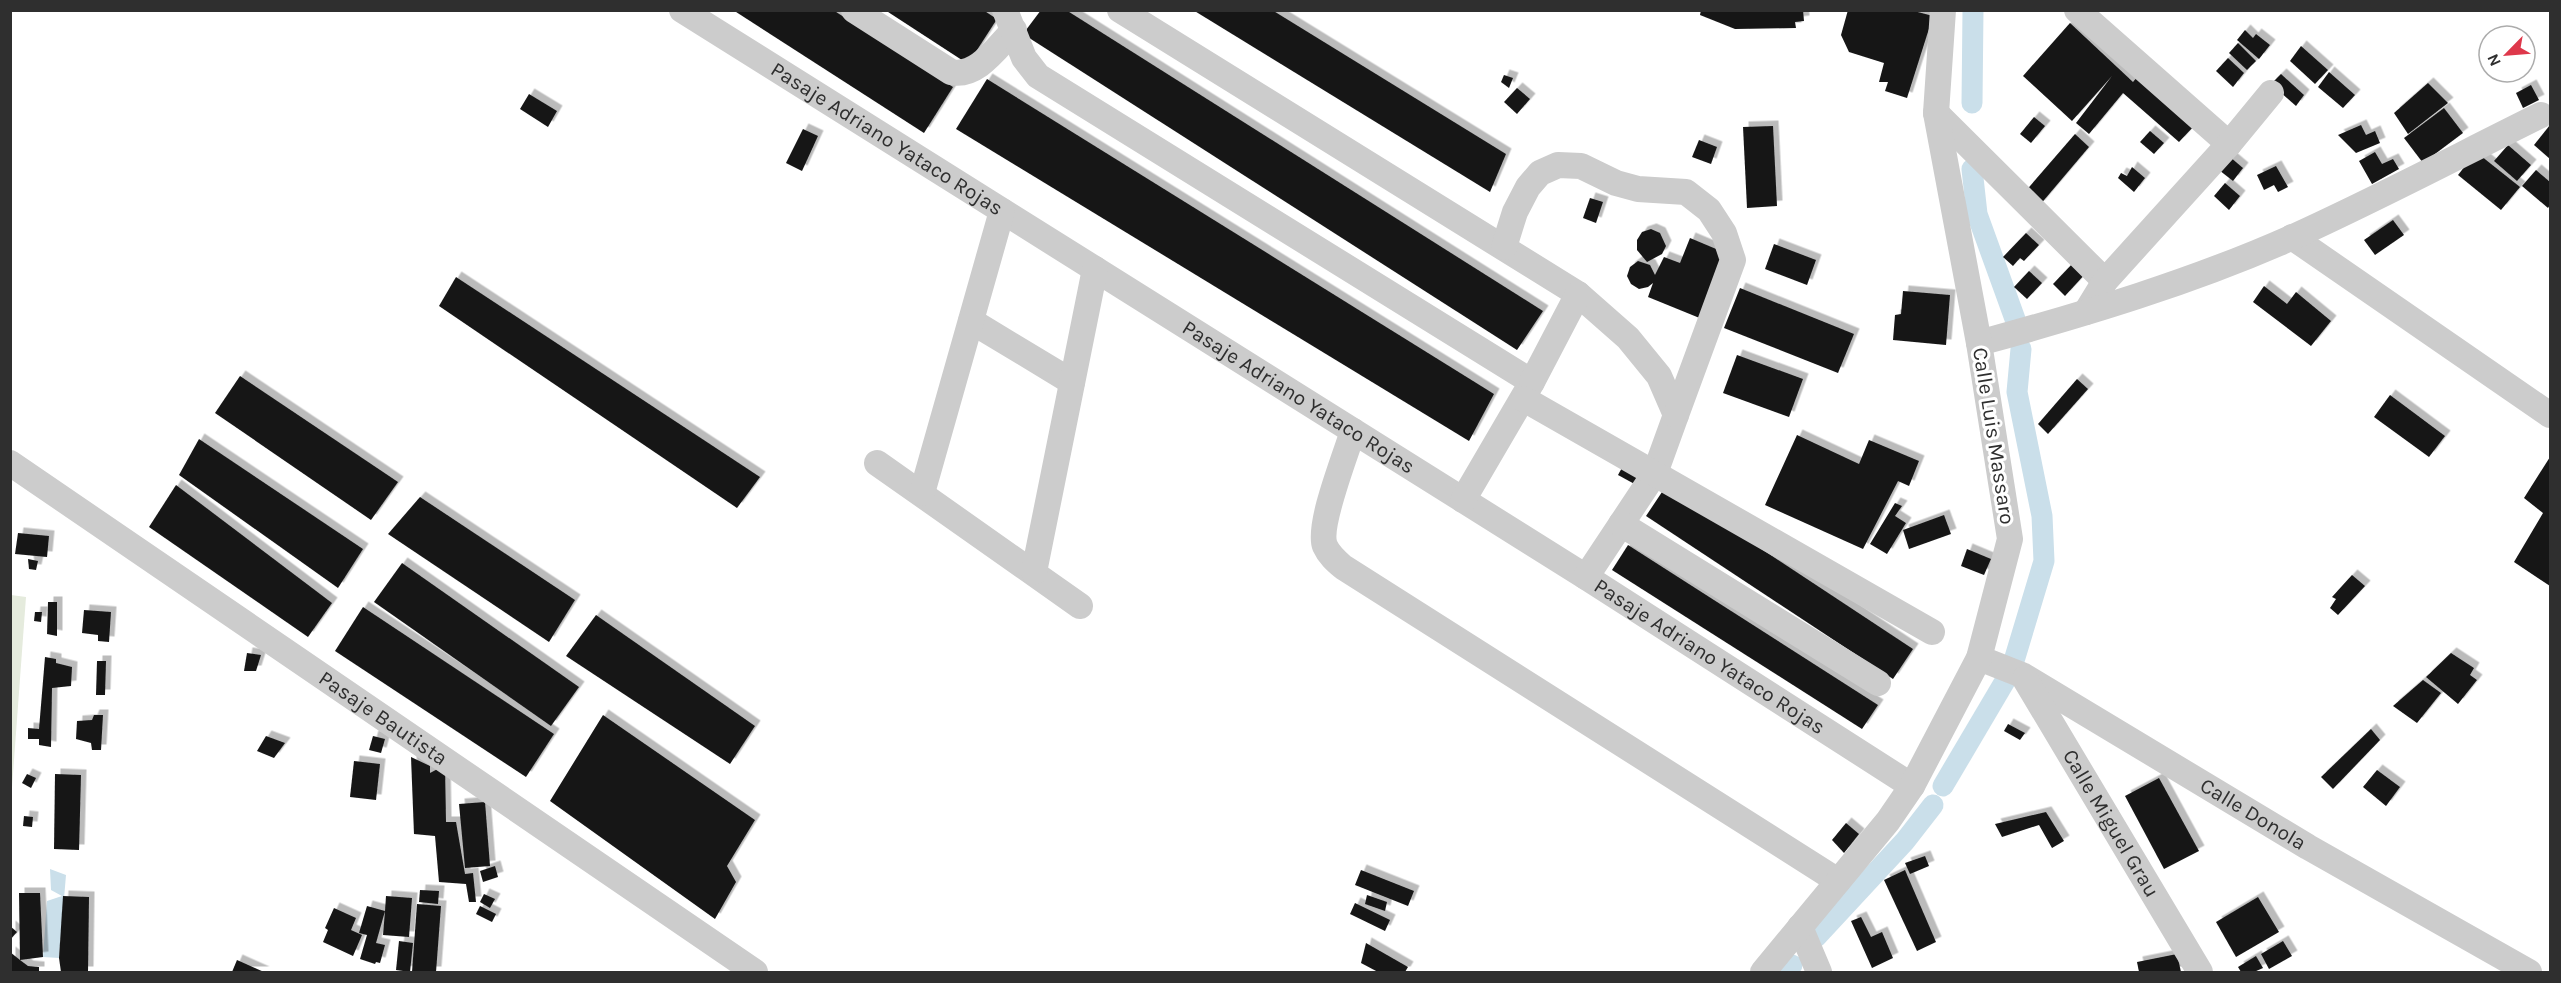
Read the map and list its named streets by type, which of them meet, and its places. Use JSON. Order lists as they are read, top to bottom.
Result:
{
  "streets": {
    "street": [
      "Pasaje Adriano Yataco Rojas",
      "Calle Luis Massaro",
      "Pasaje Bautista",
      "Calle Donola",
      "Calle Miguel Grau"
    ]
  },
  "crossings": [
    ["Pasaje Adriano Yataco Rojas", "Calle Luis Massaro"],
    ["Calle Luis Massaro", "Calle Donola"],
    ["Calle Donola", "Calle Miguel Grau"]
  ],
  "north": "bottom left"
}
